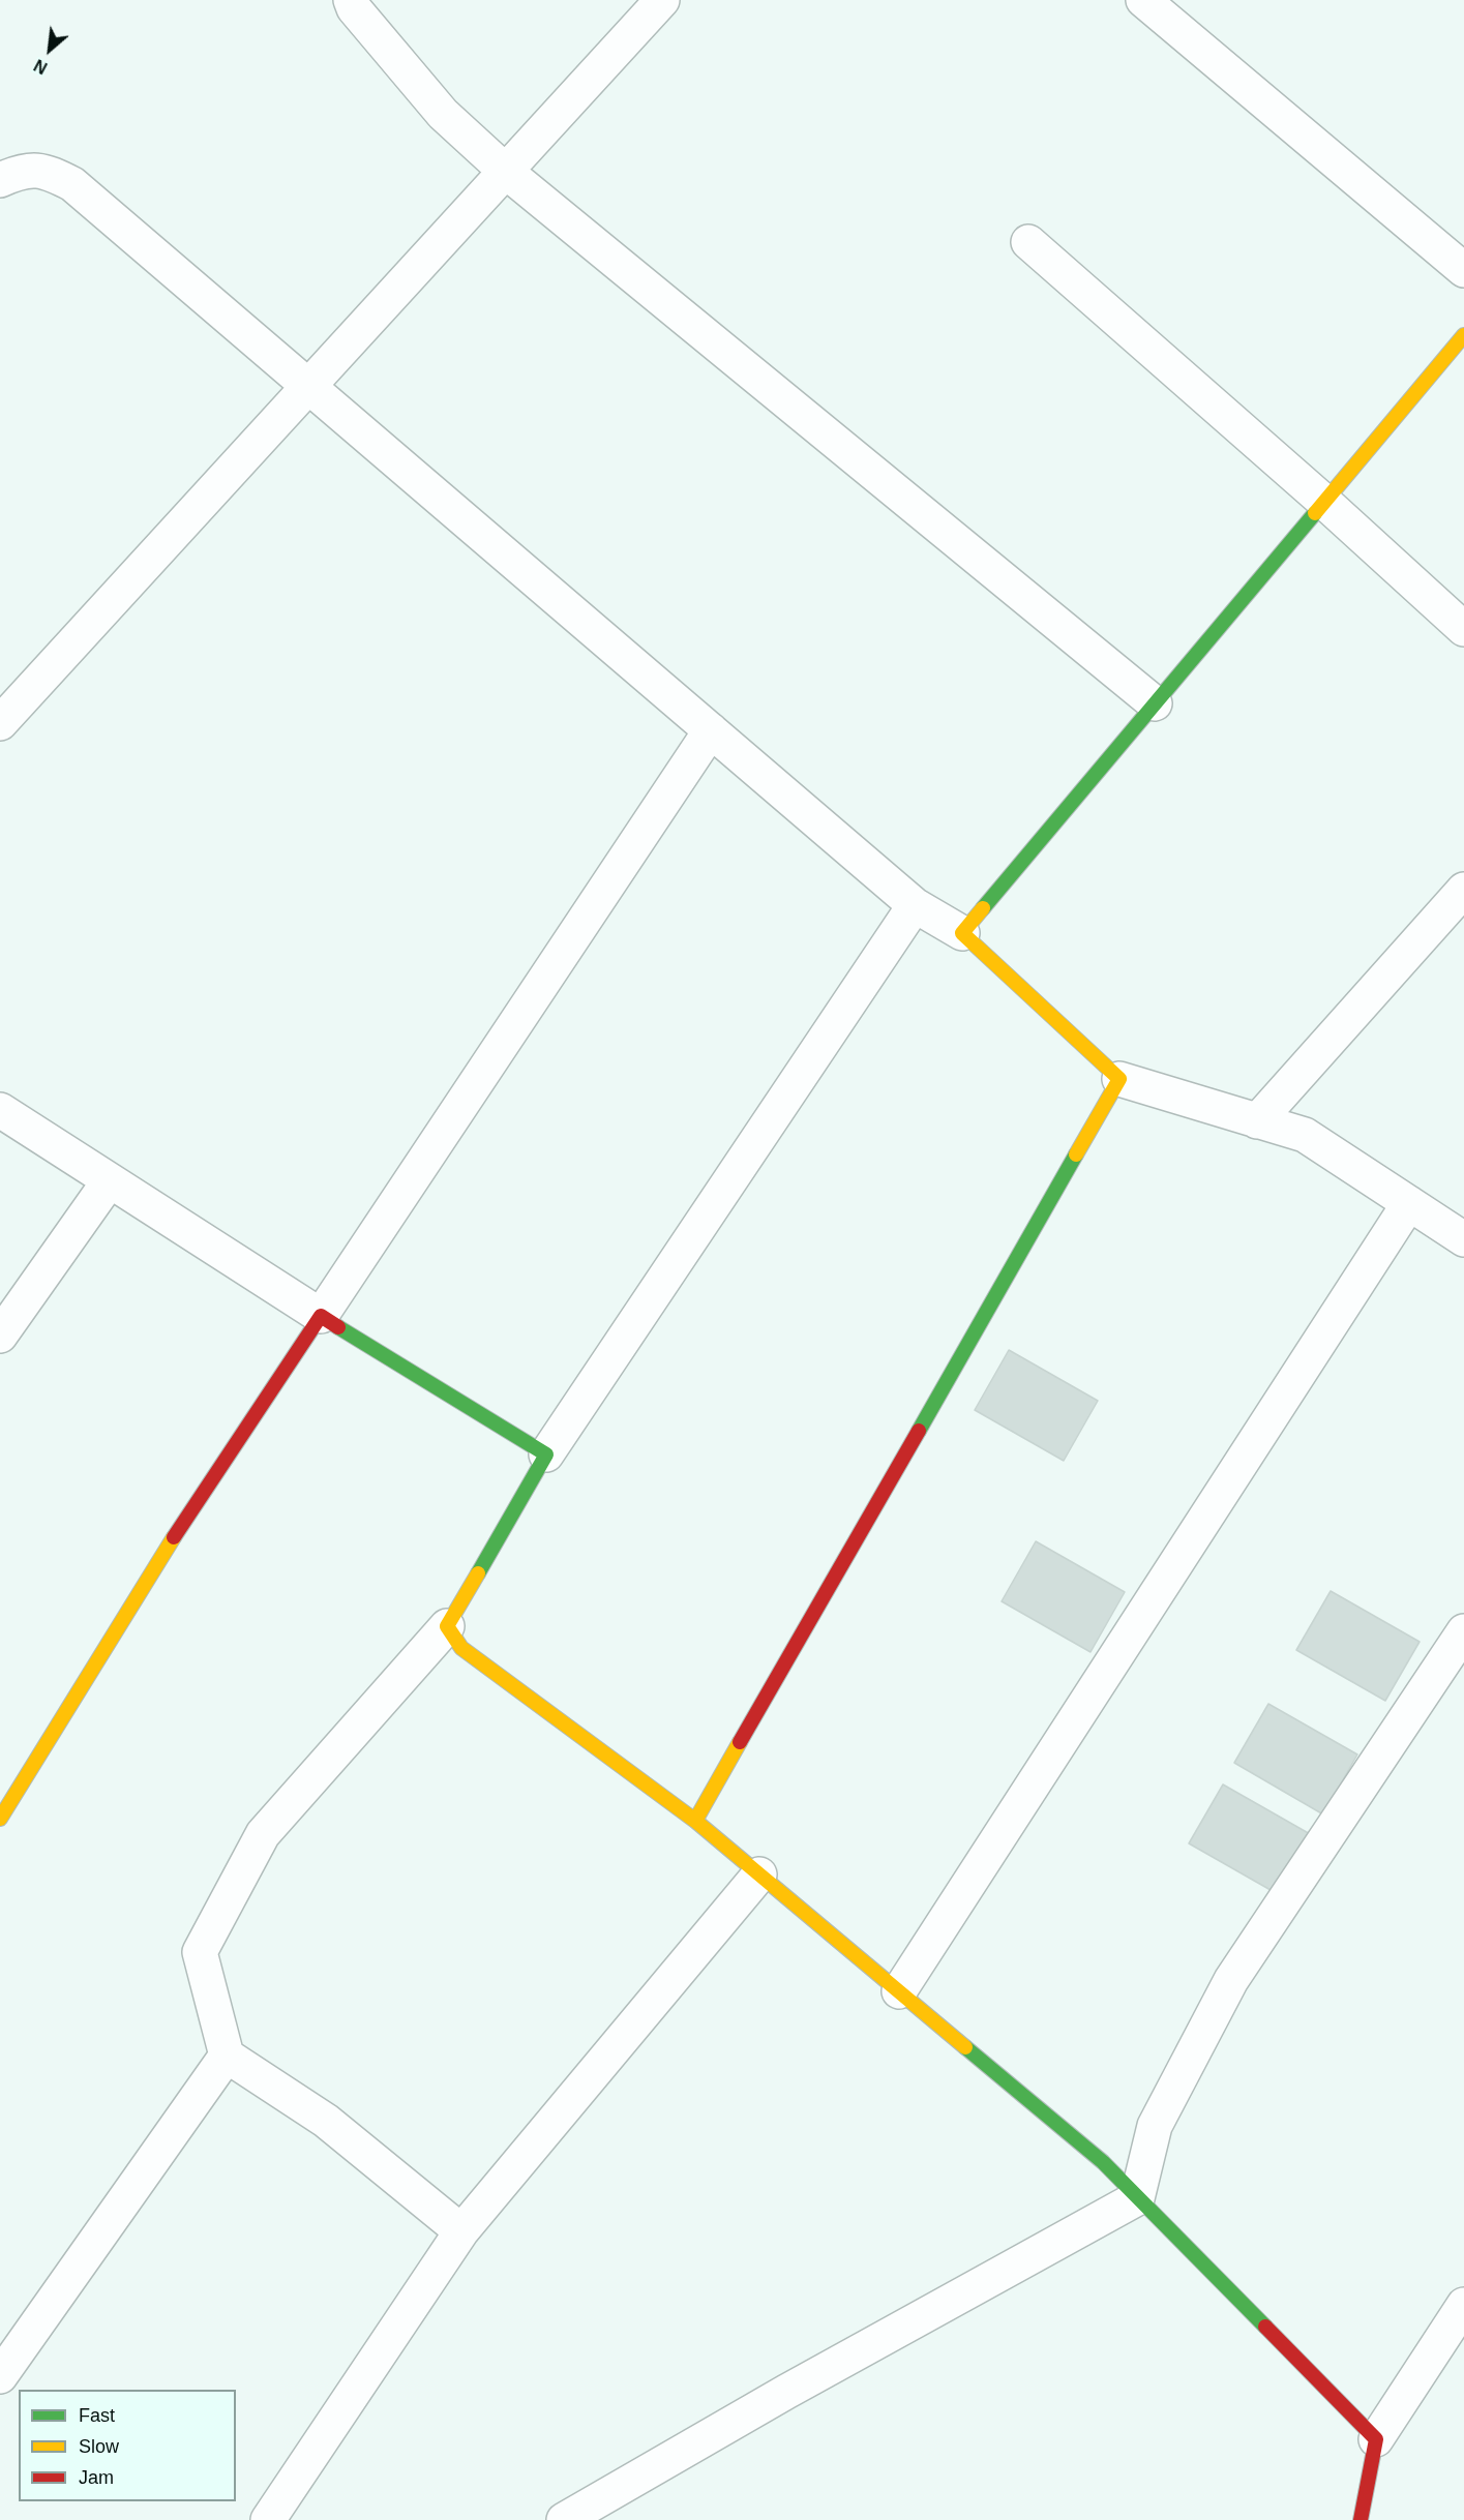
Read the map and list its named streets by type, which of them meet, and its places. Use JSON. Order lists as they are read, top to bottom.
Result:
{
  "legend": ["Fast", "Slow", "Jam"],
  "north": "bottom left"
}
